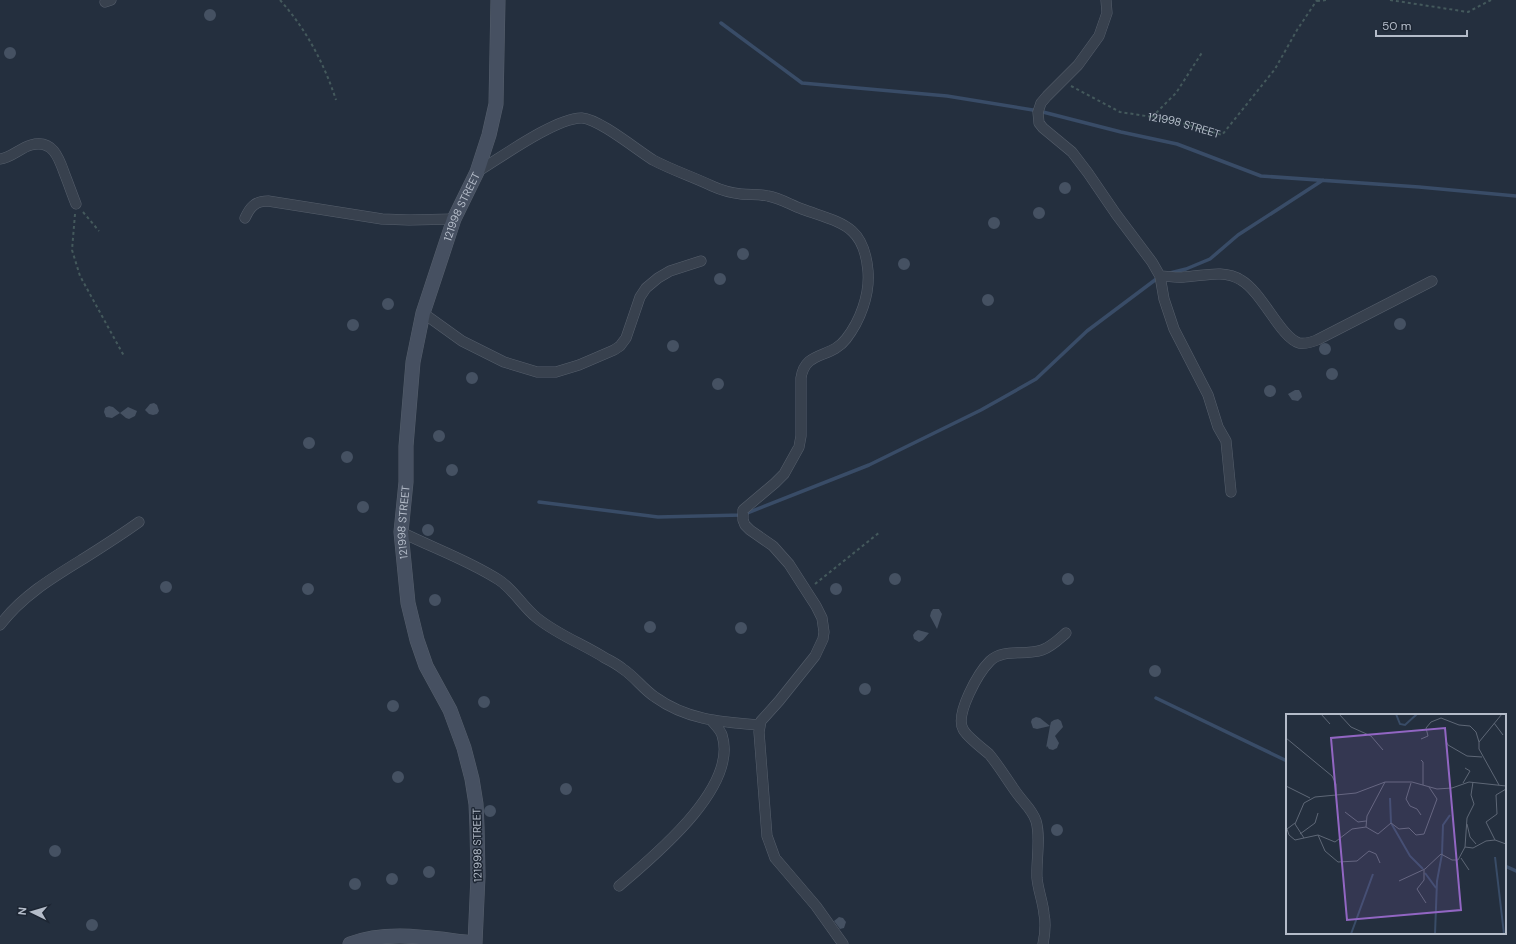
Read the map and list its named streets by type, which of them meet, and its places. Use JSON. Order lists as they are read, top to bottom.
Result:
{
  "streets": {
    "street": ["121998 STREET"]
  },
  "scale_bar": "50 m",
  "north": "left"
}
